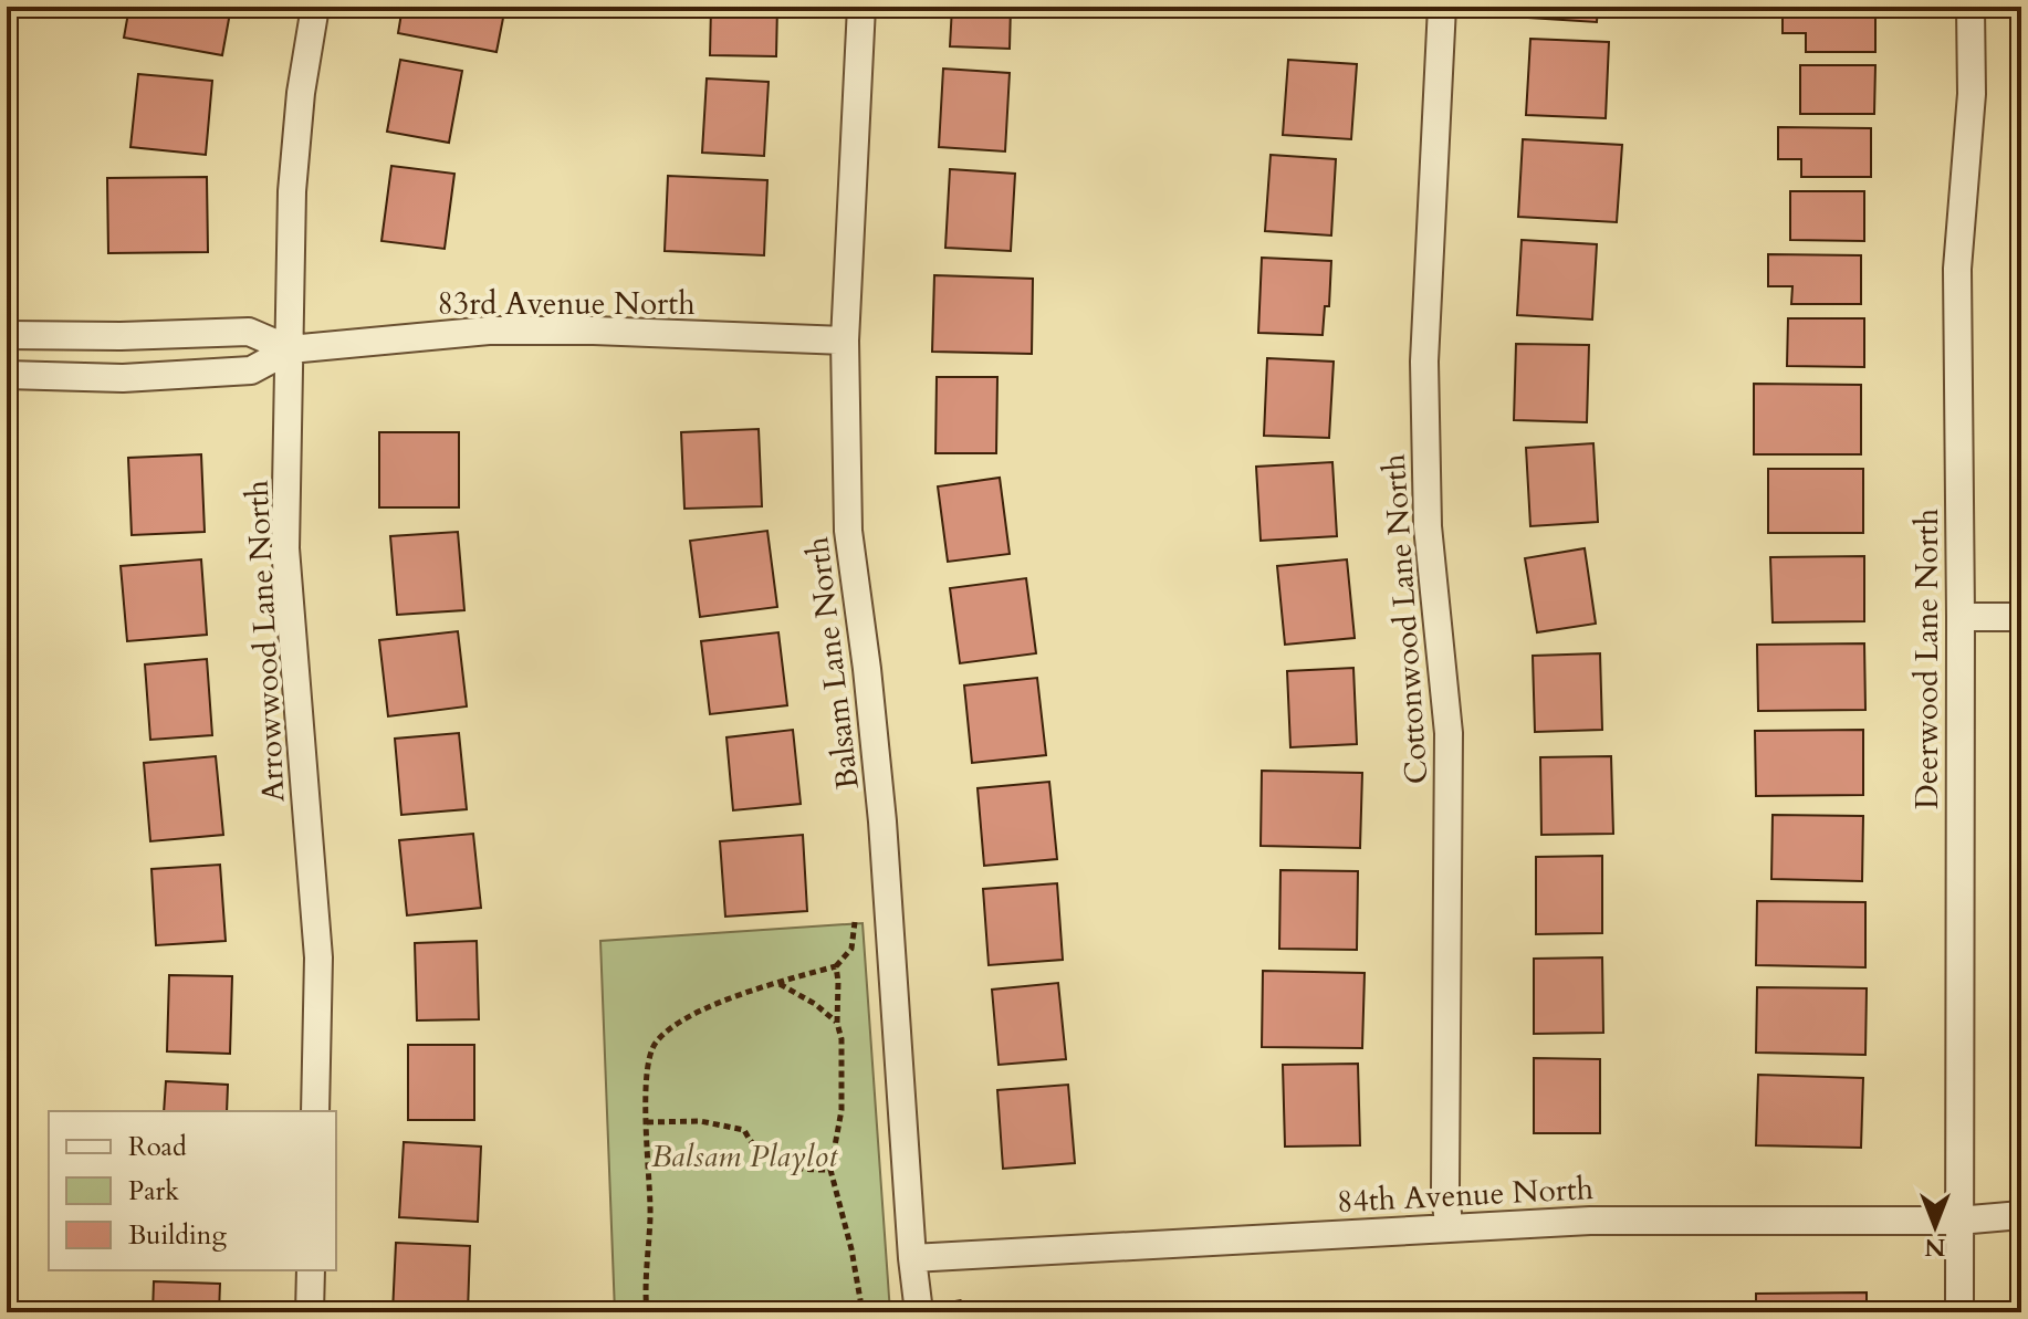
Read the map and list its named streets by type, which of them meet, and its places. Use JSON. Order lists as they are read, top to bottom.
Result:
{
  "streets": {
    "street": [
      "83rd Avenue North",
      "Cottonwood Lane North",
      "Arrowwood Lane North",
      "Deerwood Lane North",
      "Balsam Lane North",
      "84th Avenue North"
    ]
  },
  "crossings": [
    ["83rd Avenue North", "Arrowwood Lane North"],
    ["83rd Avenue North", "Balsam Lane North"],
    ["Cottonwood Lane North", "84th Avenue North"],
    ["Deerwood Lane North", "84th Avenue North"],
    ["Balsam Lane North", "84th Avenue North"]
  ],
  "parks": ["Balsam Playlot"],
  "legend": ["Road", "Park", "Building"],
  "north": "bottom"
}
